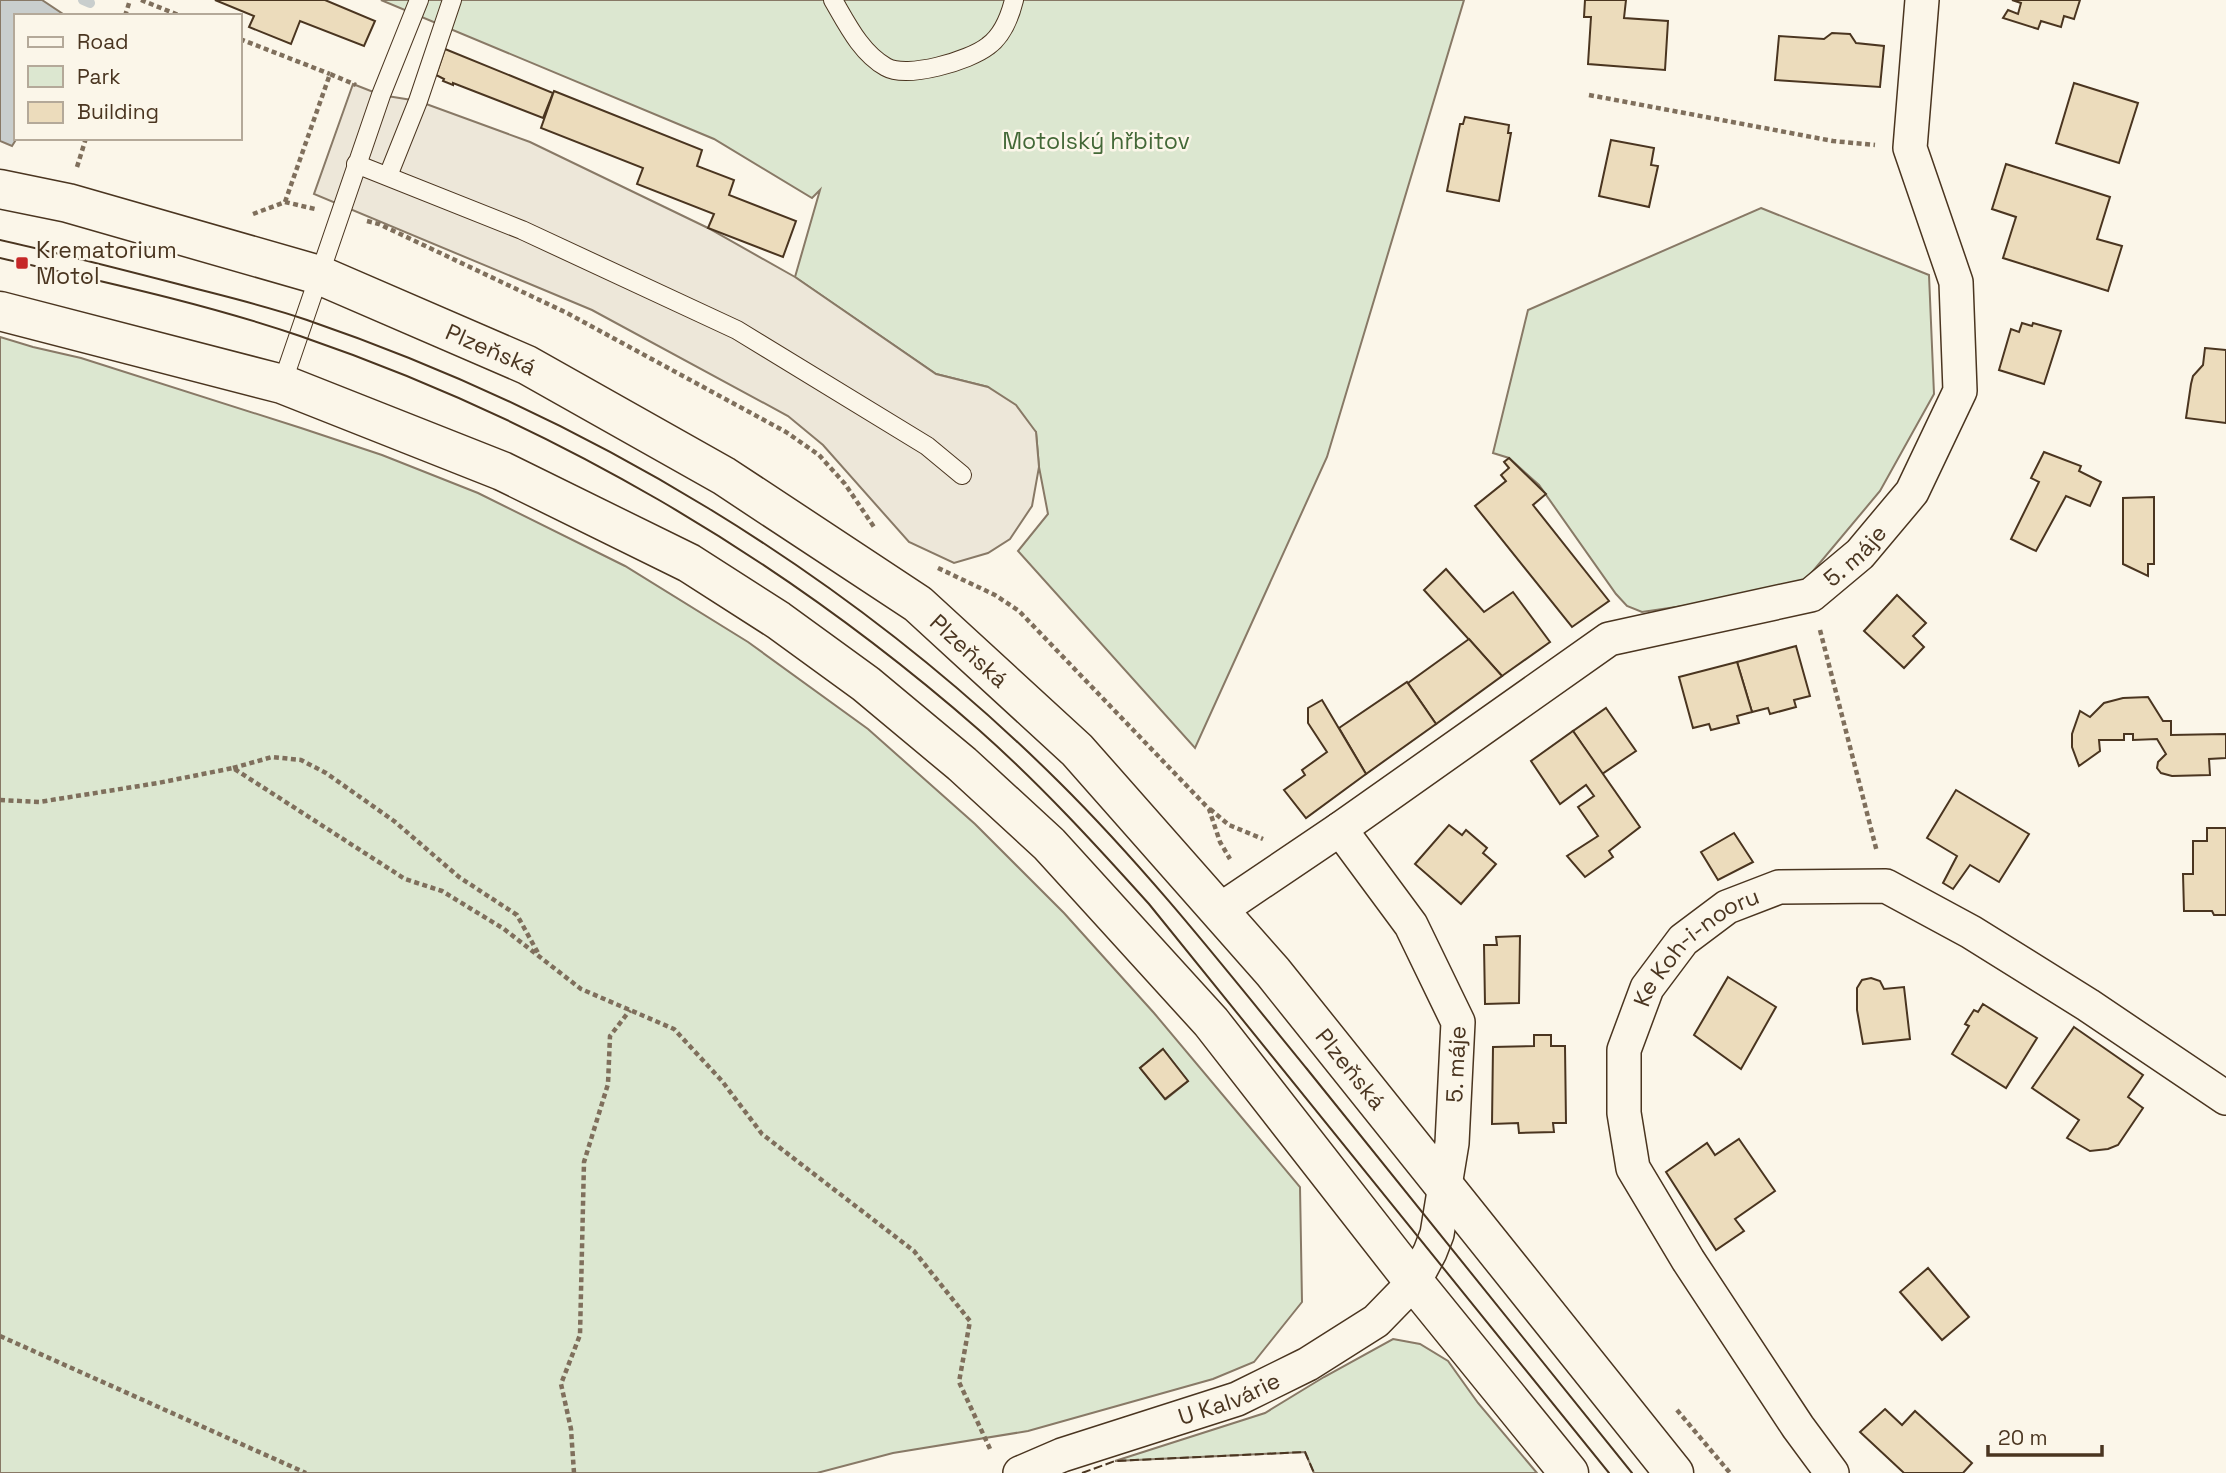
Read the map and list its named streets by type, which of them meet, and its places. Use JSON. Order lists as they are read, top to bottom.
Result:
{
  "streets": {
    "main road": ["Plzeňská"],
    "street": ["5. máje", "Ke Koh-i-nooru", "U Kalvárie"]
  },
  "crossings": [
    ["Plzeňská", "5. máje"],
    ["5. máje", "U Kalvárie"]
  ],
  "parks": ["Motolský hřbitov"],
  "places": {
    "transit": ["Krematorium Motol"]
  },
  "legend": ["Road", "Park", "Building"],
  "scale_bar": "20 m"
}
